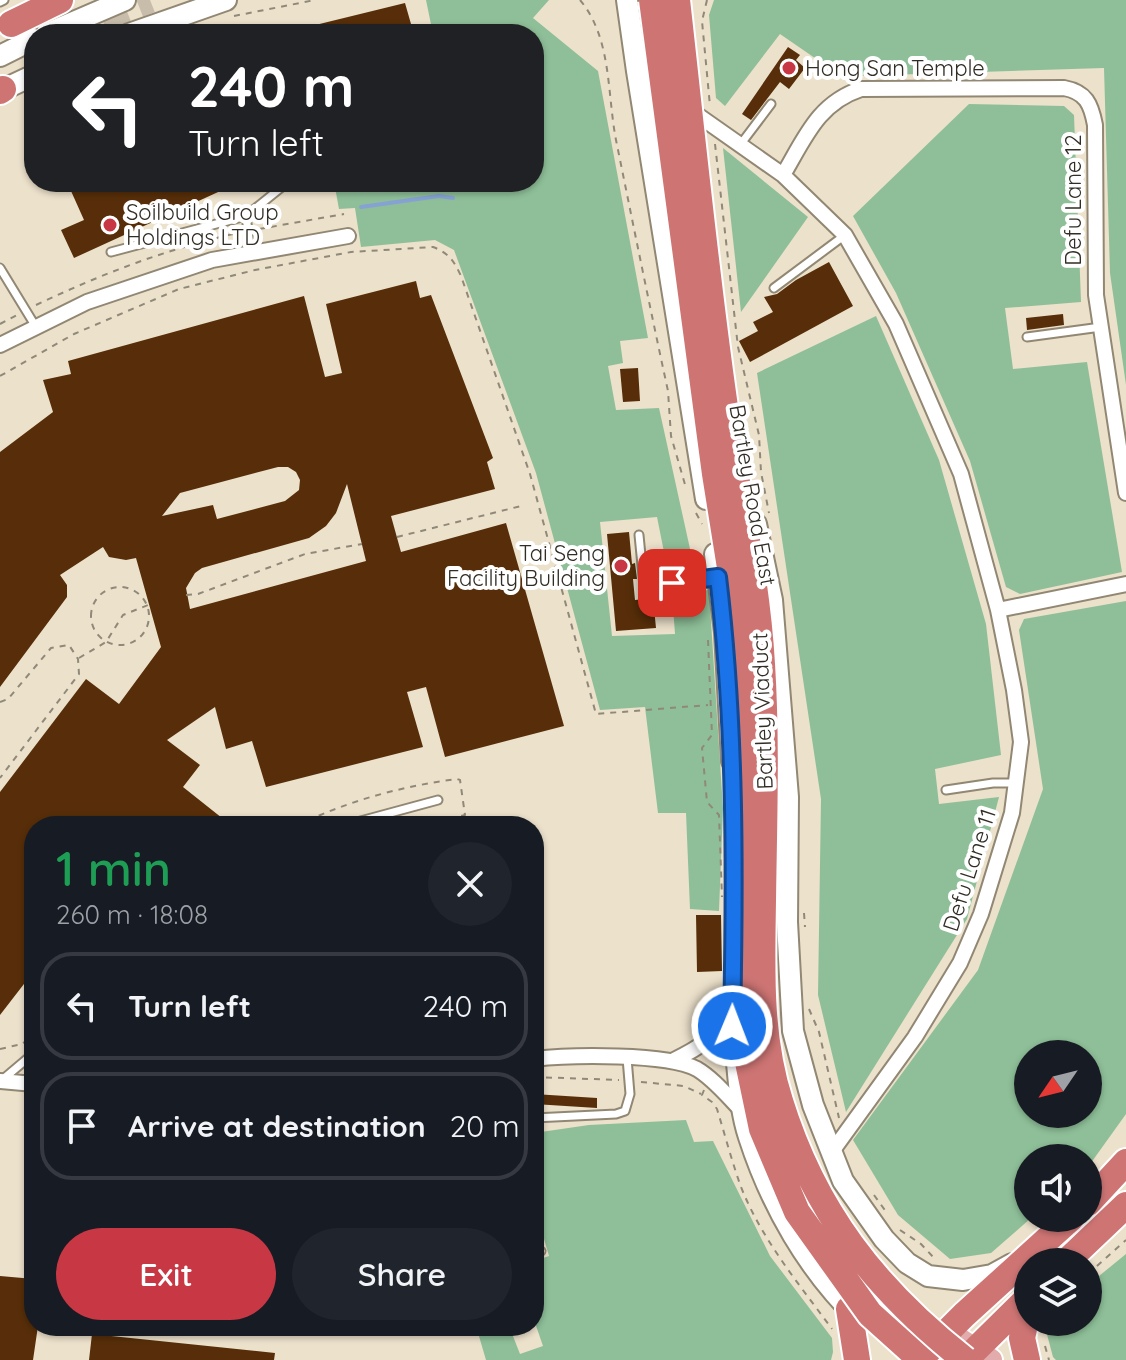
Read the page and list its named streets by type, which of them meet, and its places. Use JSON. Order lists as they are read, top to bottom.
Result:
{
  "streets": {
    "highway": ["Bartley Viaduct"],
    "main road": ["Bartley Road East"],
    "street": ["Defu Lane 12", "Defu Lane 11"]
  },
  "crossings": [
    ["Bartley Road East", "Defu Lane 11"]
  ],
  "places": ["Hong San Temple", "Soilbuild Group Holdings LTD", "Tai Seng Facility Building"],
  "north": "bottom left",
  "page": {
    "turn": ["240 m", "Turn left"],
    "heading": ["1 min", "260 m · 18:08"],
    "list": [
      {
        "name": "Turn left",
        "value": "240 m"
      },
      {
        "name": "Arrive at destination",
        "value": "20 m"
      }
    ],
    "buttons": ["Exit", "Share"]
  }
}
